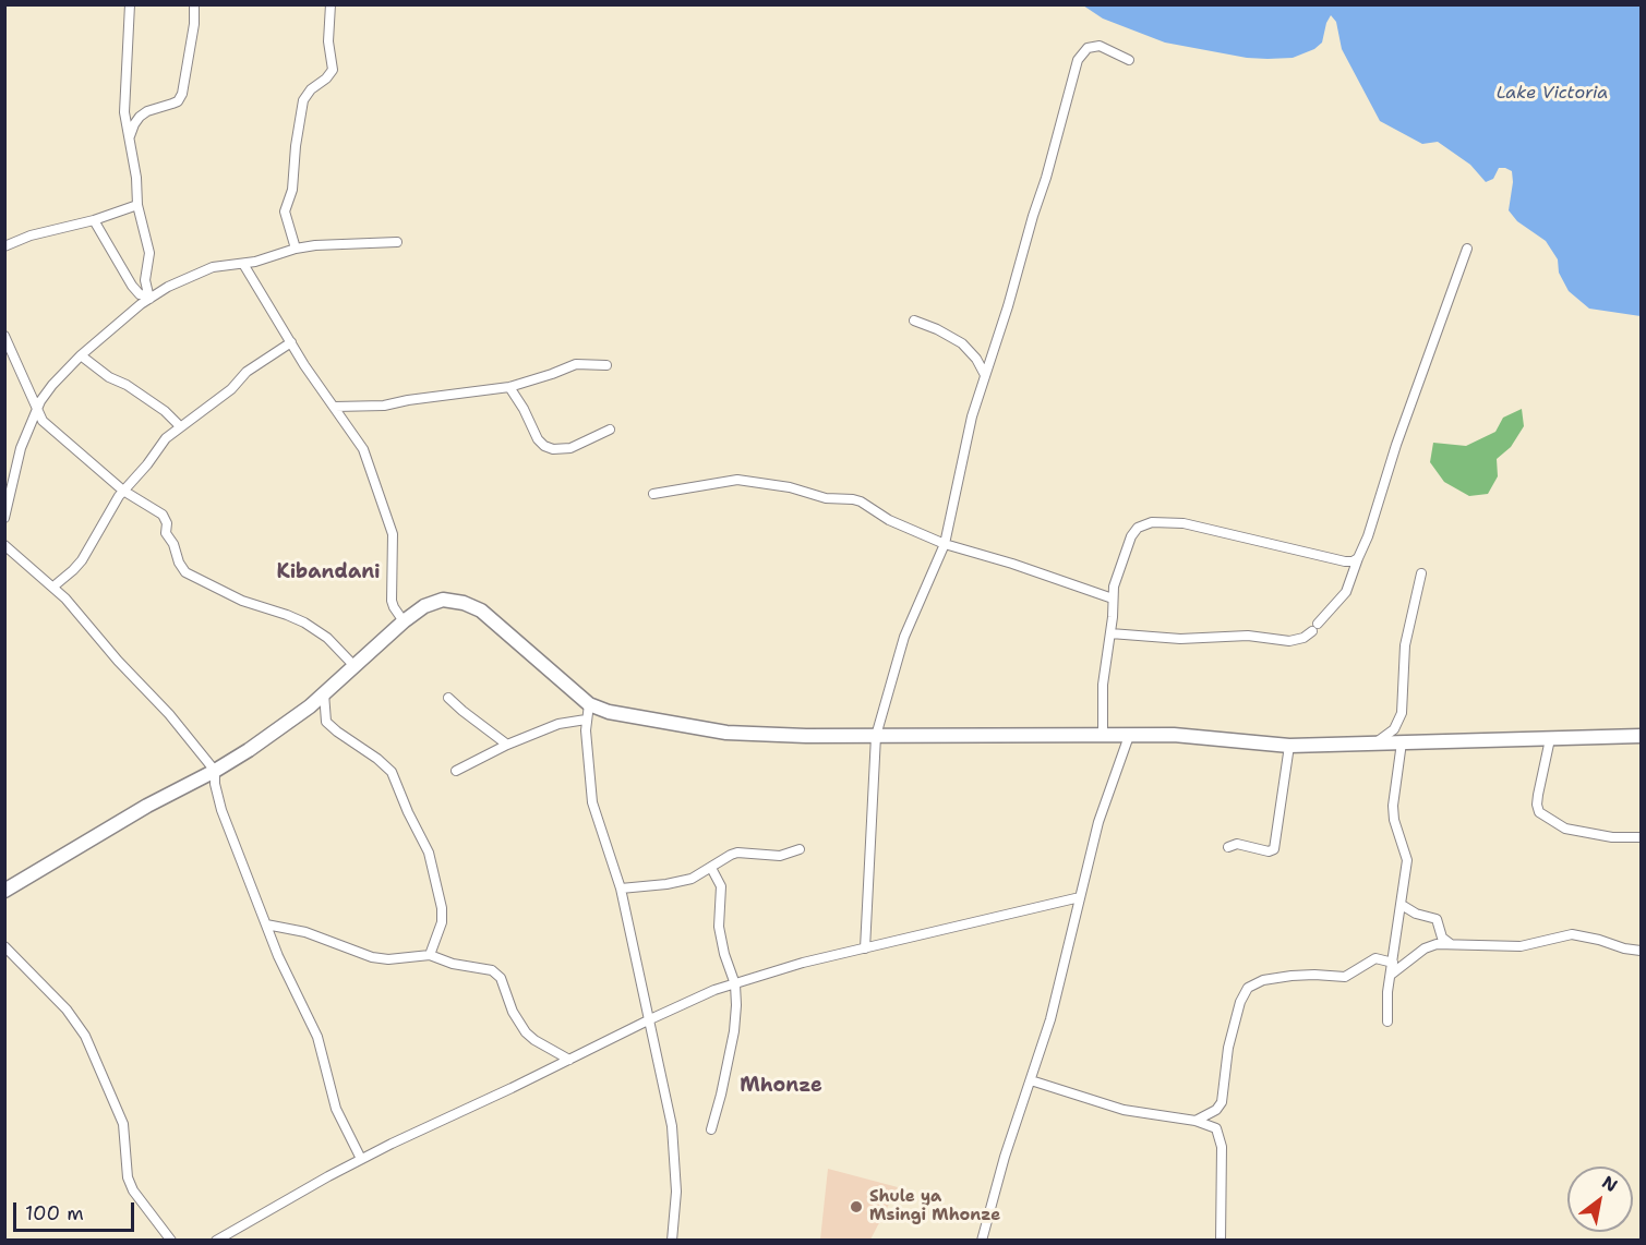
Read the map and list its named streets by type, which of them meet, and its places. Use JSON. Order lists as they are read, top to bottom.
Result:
{
  "districts": ["Kibandani", "Mhonze"],
  "water": ["Lake Victoria"],
  "places": ["Shule ya Msingi Mhonze"],
  "scale_bar": "100 m",
  "north": "top right"
}
